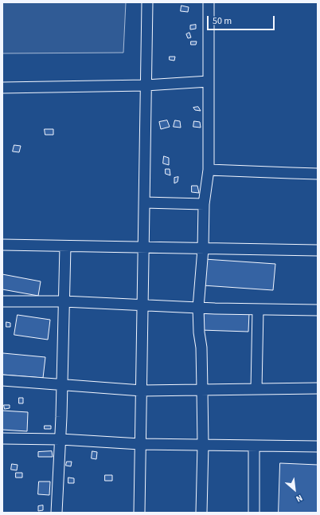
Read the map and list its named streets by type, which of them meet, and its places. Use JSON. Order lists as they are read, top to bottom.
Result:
{
  "scale_bar": "50 m",
  "north": "bottom right"
}
